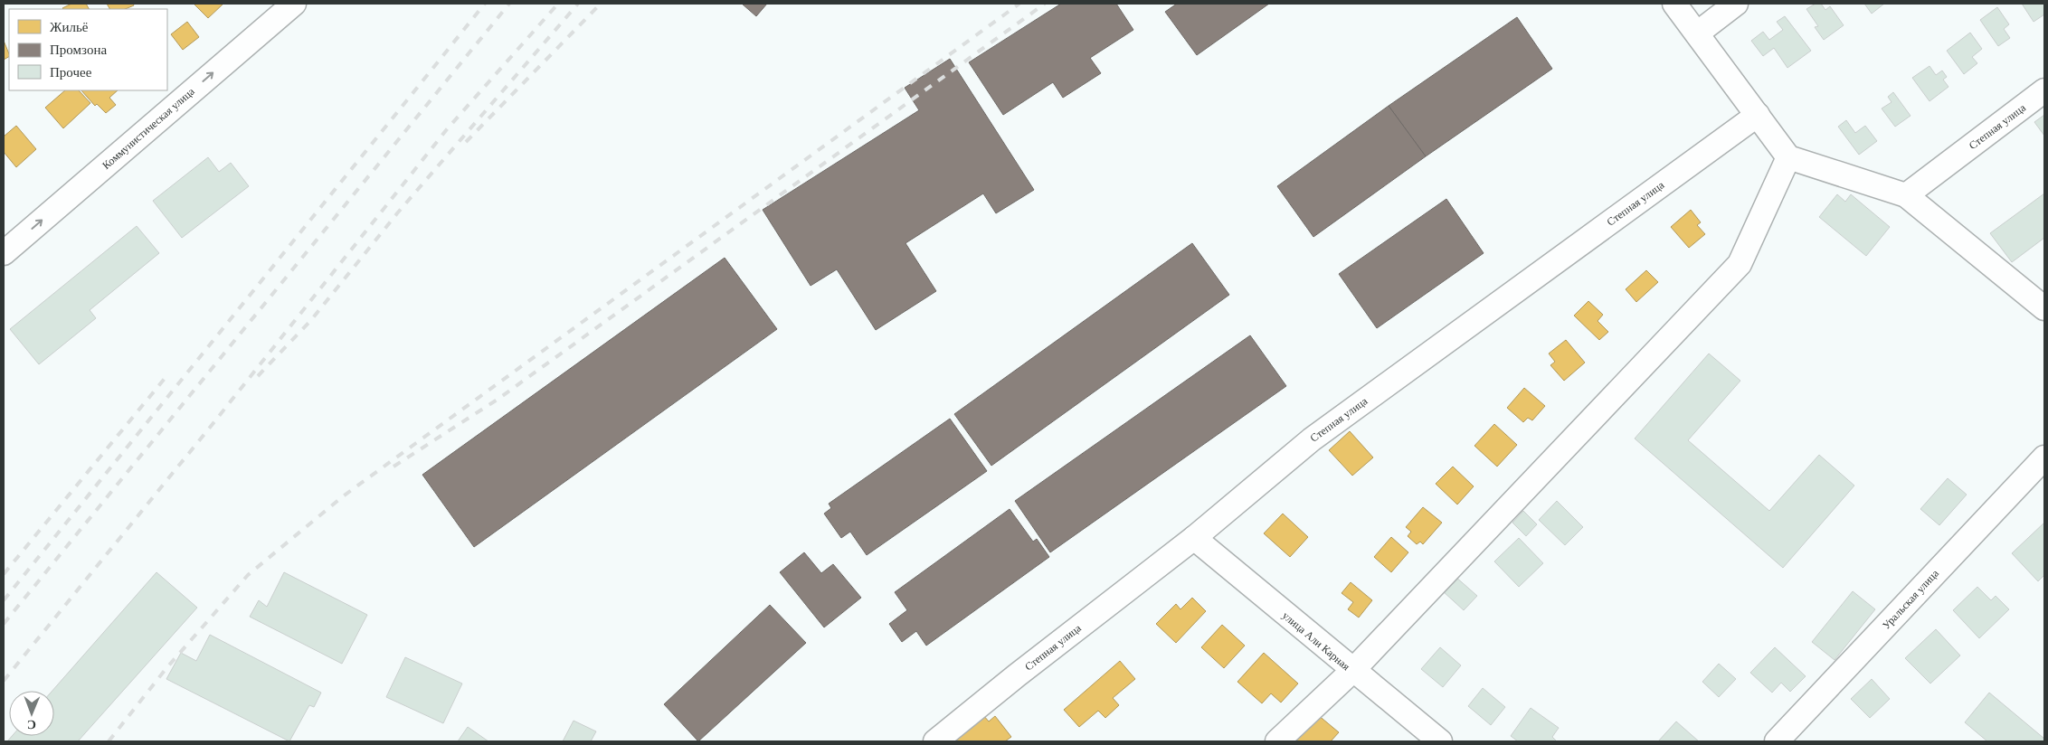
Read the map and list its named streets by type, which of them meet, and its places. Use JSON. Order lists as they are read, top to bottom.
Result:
{
  "streets": {
    "street": [
      "Степная улица",
      "Коммунистическая улица",
      "Уральская улица",
      "улица Али Карная"
    ]
  },
  "crossings": [
    ["Степная улица", "улица Али Карная"]
  ],
  "one_way": ["Коммунистическая улица"],
  "legend": ["Жильё", "Промзона", "Прочее"],
  "north": "bottom"
}
